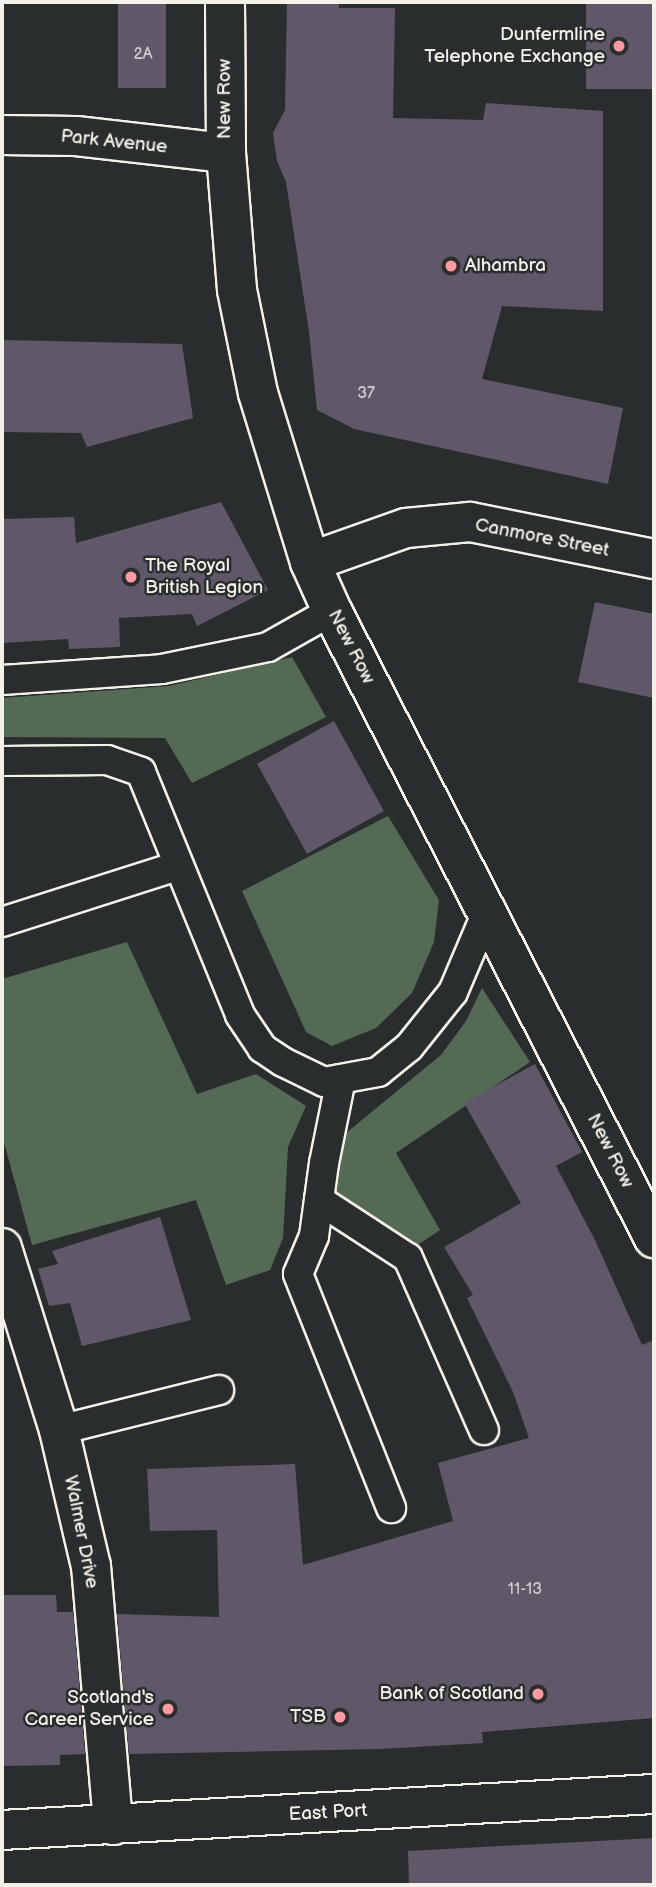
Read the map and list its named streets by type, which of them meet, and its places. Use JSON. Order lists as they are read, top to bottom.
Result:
{
  "streets": {
    "street": [
      "New Row",
      "Park Avenue",
      "Canmore Street",
      "Walmer Drive",
      "East Port"
    ]
  },
  "crossings": [
    ["New Row", "Park Avenue"],
    ["New Row", "Canmore Street"],
    ["Walmer Drive", "East Port"]
  ],
  "places": [
    "Dunfermline Telephone Exchange",
    "Alhambra",
    "The Royal British Legion",
    "Bank of Scotland",
    "Scotland's Career Service",
    "TSB"
  ],
  "house_numbers": ["2A", "37", "11-13"]
}
